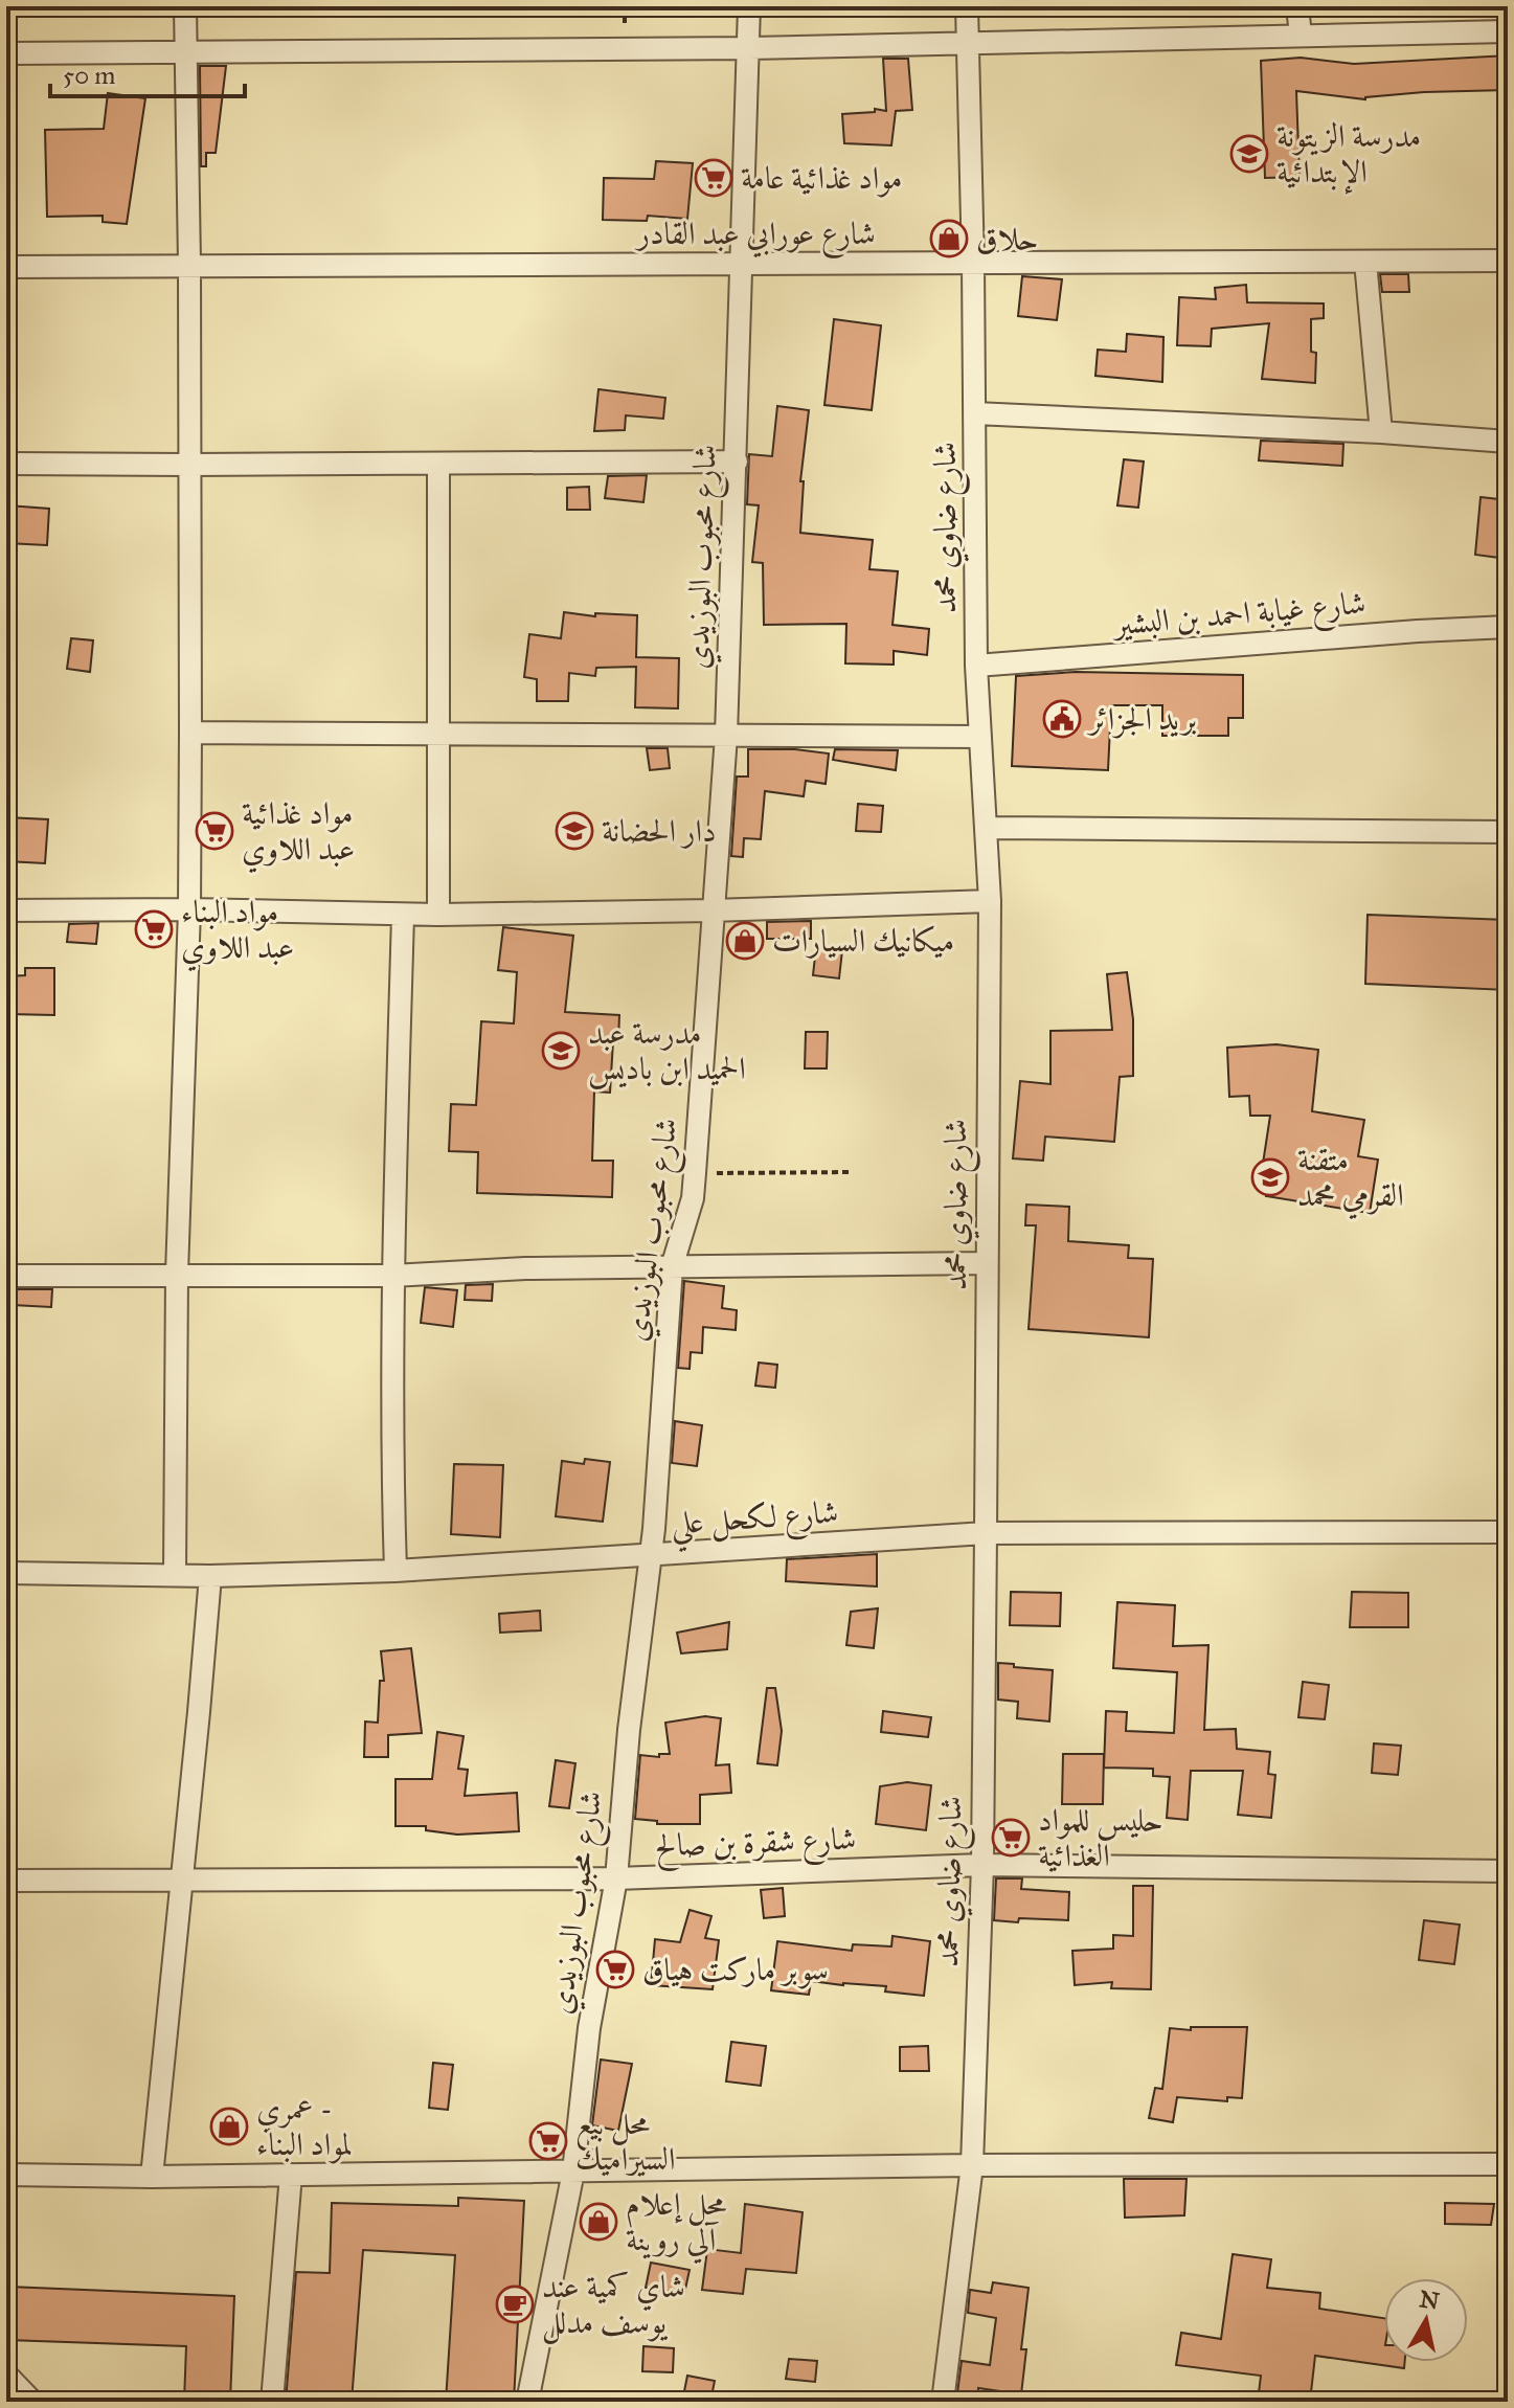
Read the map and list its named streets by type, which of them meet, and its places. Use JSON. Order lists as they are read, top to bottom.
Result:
{
  "streets": {
    "street": [
      "شارع عورابي عبد القادر",
      "شارع ضاوي محمد",
      "شارع محبوب البوزيدي",
      "شارع غيابة احمد بن البشير",
      "شارع لكحل علي",
      "شارع شقرة بن صالح"
    ]
  },
  "crossings": [
    ["شارع عورابي عبد القادر", "شارع ضاوي محمد"],
    ["شارع عورابي عبد القادر", "شارع محبوب البوزيدي"],
    ["شارع ضاوي محمد", "شارع غيابة احمد بن البشير"],
    ["شارع ضاوي محمد", "شارع لكحل علي"],
    ["شارع ضاوي محمد", "شارع شقرة بن صالح"],
    ["شارع محبوب البوزيدي", "شارع لكحل علي"],
    ["شارع محبوب البوزيدي", "شارع شقرة بن صالح"]
  ],
  "places": {
    "school or university": [
      "مدرسة الزيتونة الإبتدائية",
      "دار الحضانة",
      "مدرسة عبد الحميد ابن باديس",
      "متقنة القرمي محمد"
    ],
    "supermarket": [
      "مواد غذائية عامة",
      "مواد غذائية عبد اللاوي",
      "مواد البناء عبد اللاوي",
      "حليس للمواد الغذائية",
      "سوبر ماركت هياق",
      "محل بيع السيراميك"
    ],
    "shop": [
      "حلاق",
      "ميكانيك السيارات",
      "عمري - لمواد البناء",
      "محل إعلام آلي روينة"
    ],
    "public building": ["بريد الجزائر"],
    "cafe": ["شاي كمية عند يوسف مدلل"]
  },
  "scale_bar": "50 m",
  "north": "top"
}
